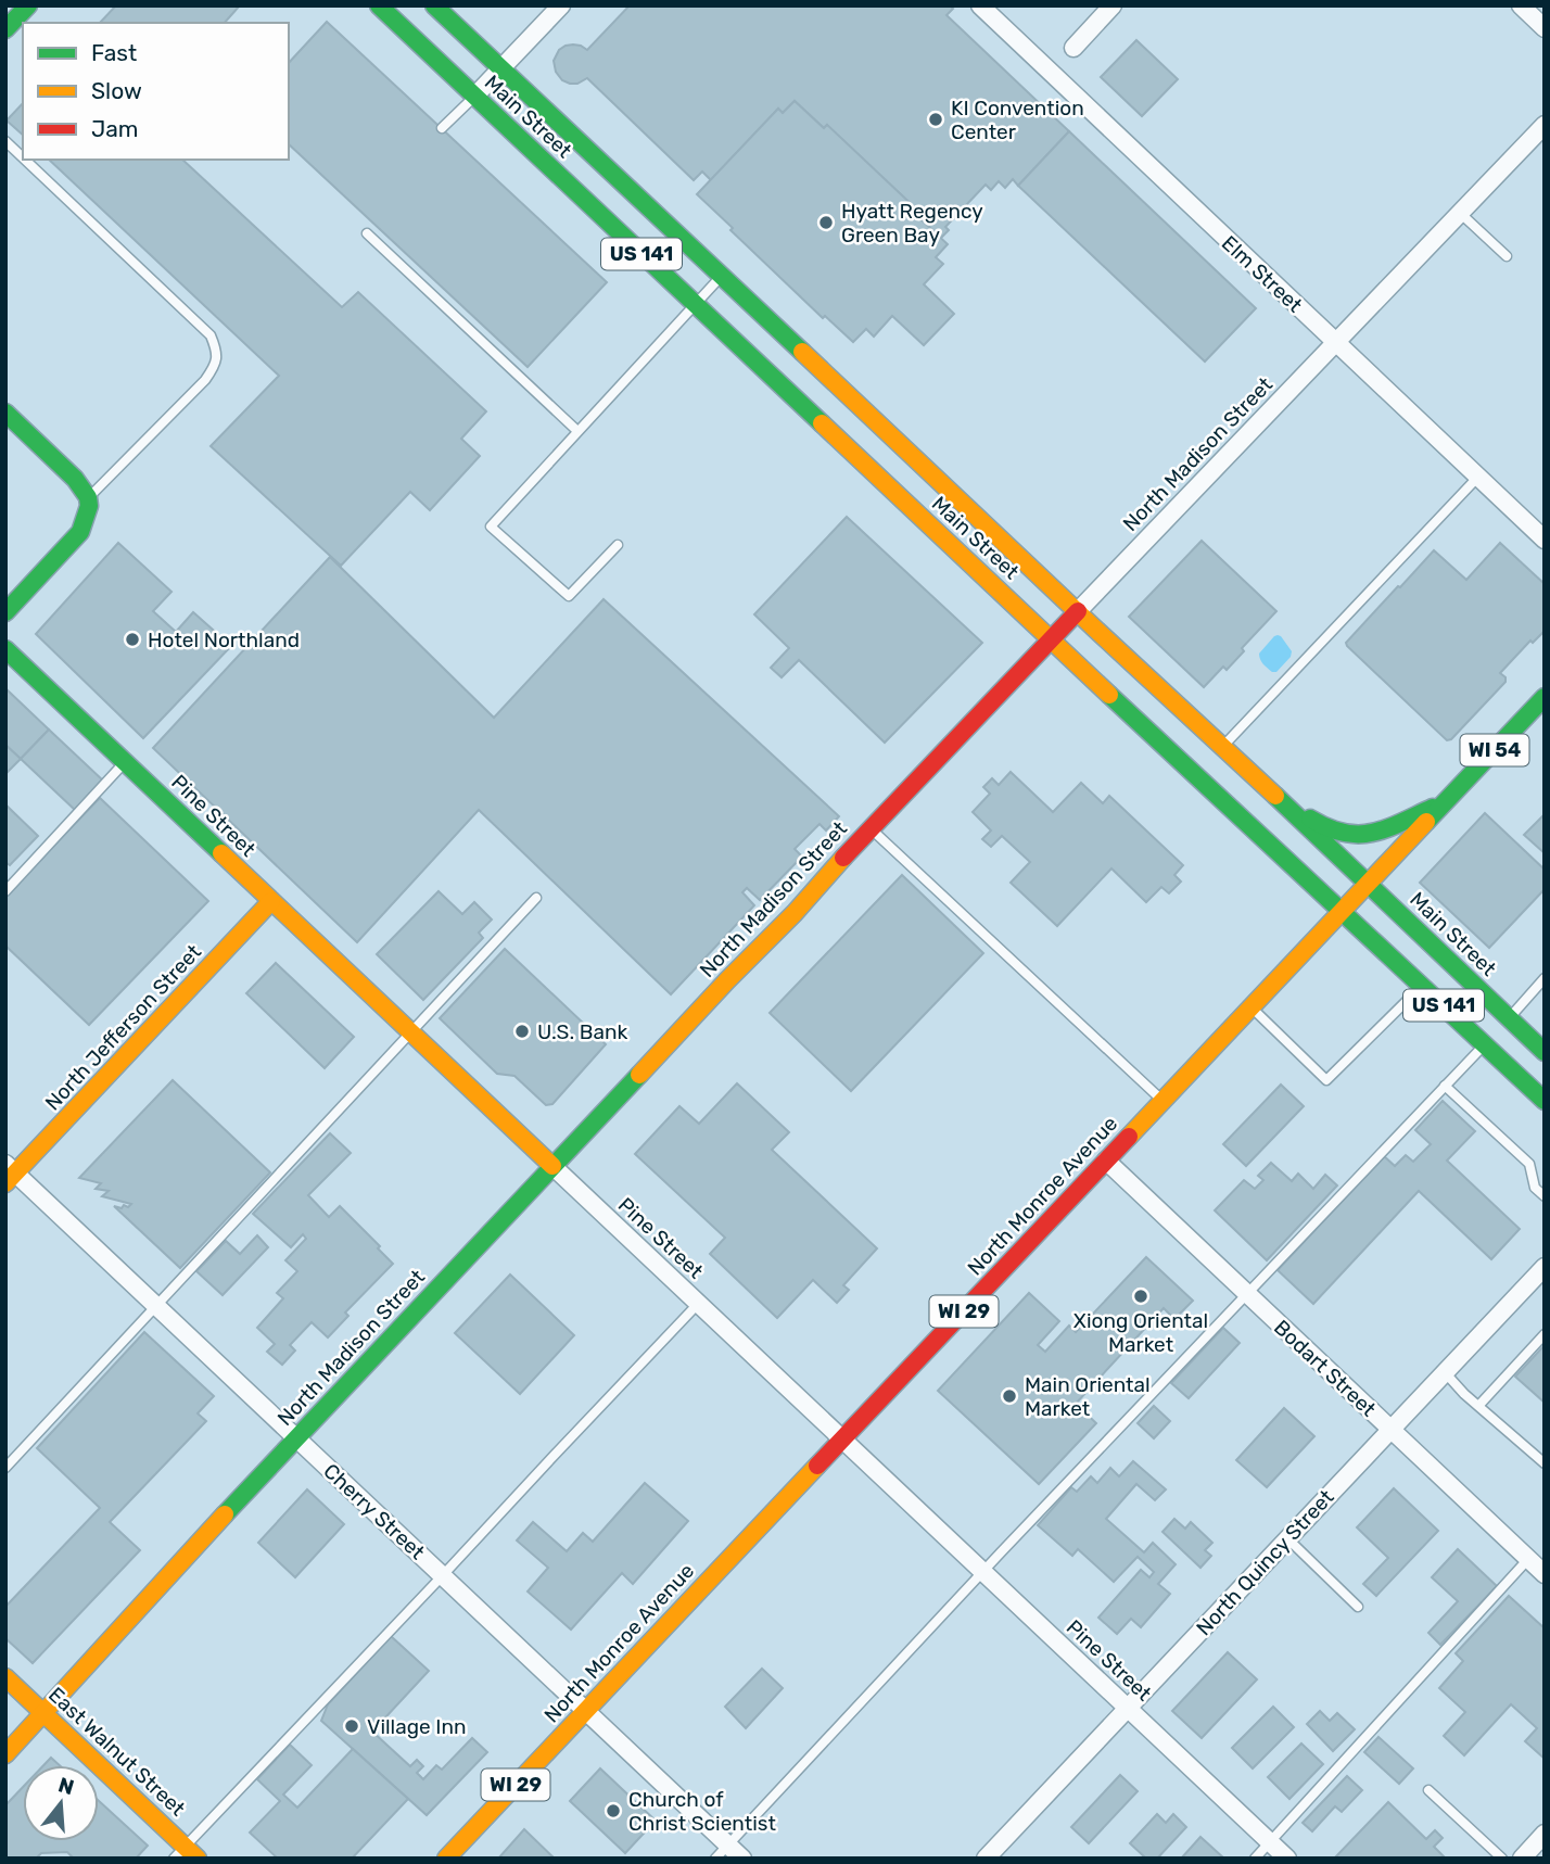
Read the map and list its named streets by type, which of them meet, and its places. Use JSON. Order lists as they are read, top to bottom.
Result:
{
  "streets": {
    "main road": [
      "Main Street",
      "US 141",
      "North Madison Street",
      "WI 54",
      "Pine Street",
      "North Jefferson Street",
      "North Monroe Avenue",
      "WI 29",
      "East Walnut Street"
    ],
    "street": [
      "Elm Street",
      "Bodart Street",
      "Cherry Street",
      "North Quincy Street"
    ]
  },
  "crossings": [
    ["Main Street", "North Madison Street"],
    ["Main Street", "North Monroe Avenue"],
    ["Elm Street", "North Madison Street"],
    ["North Madison Street", "Pine Street"],
    ["North Madison Street", "Cherry Street"],
    ["North Madison Street", "East Walnut Street"],
    ["Pine Street", "North Jefferson Street"],
    ["Pine Street", "North Monroe Avenue"],
    ["Pine Street", "North Quincy Street"],
    ["North Jefferson Street", "Cherry Street"],
    ["North Monroe Avenue", "Bodart Street"],
    ["North Monroe Avenue", "Cherry Street"],
    ["Bodart Street", "North Quincy Street"]
  ],
  "places": [
    "KI Convention Center",
    "Hyatt Regency Green Bay",
    "Hotel Northland",
    "U.S. Bank",
    "Xiong Oriental Market",
    "Main Oriental Market",
    "Village Inn",
    "Church of Christ Scientist"
  ],
  "legend": ["Fast", "Slow", "Jam"],
  "north": "top"
}
